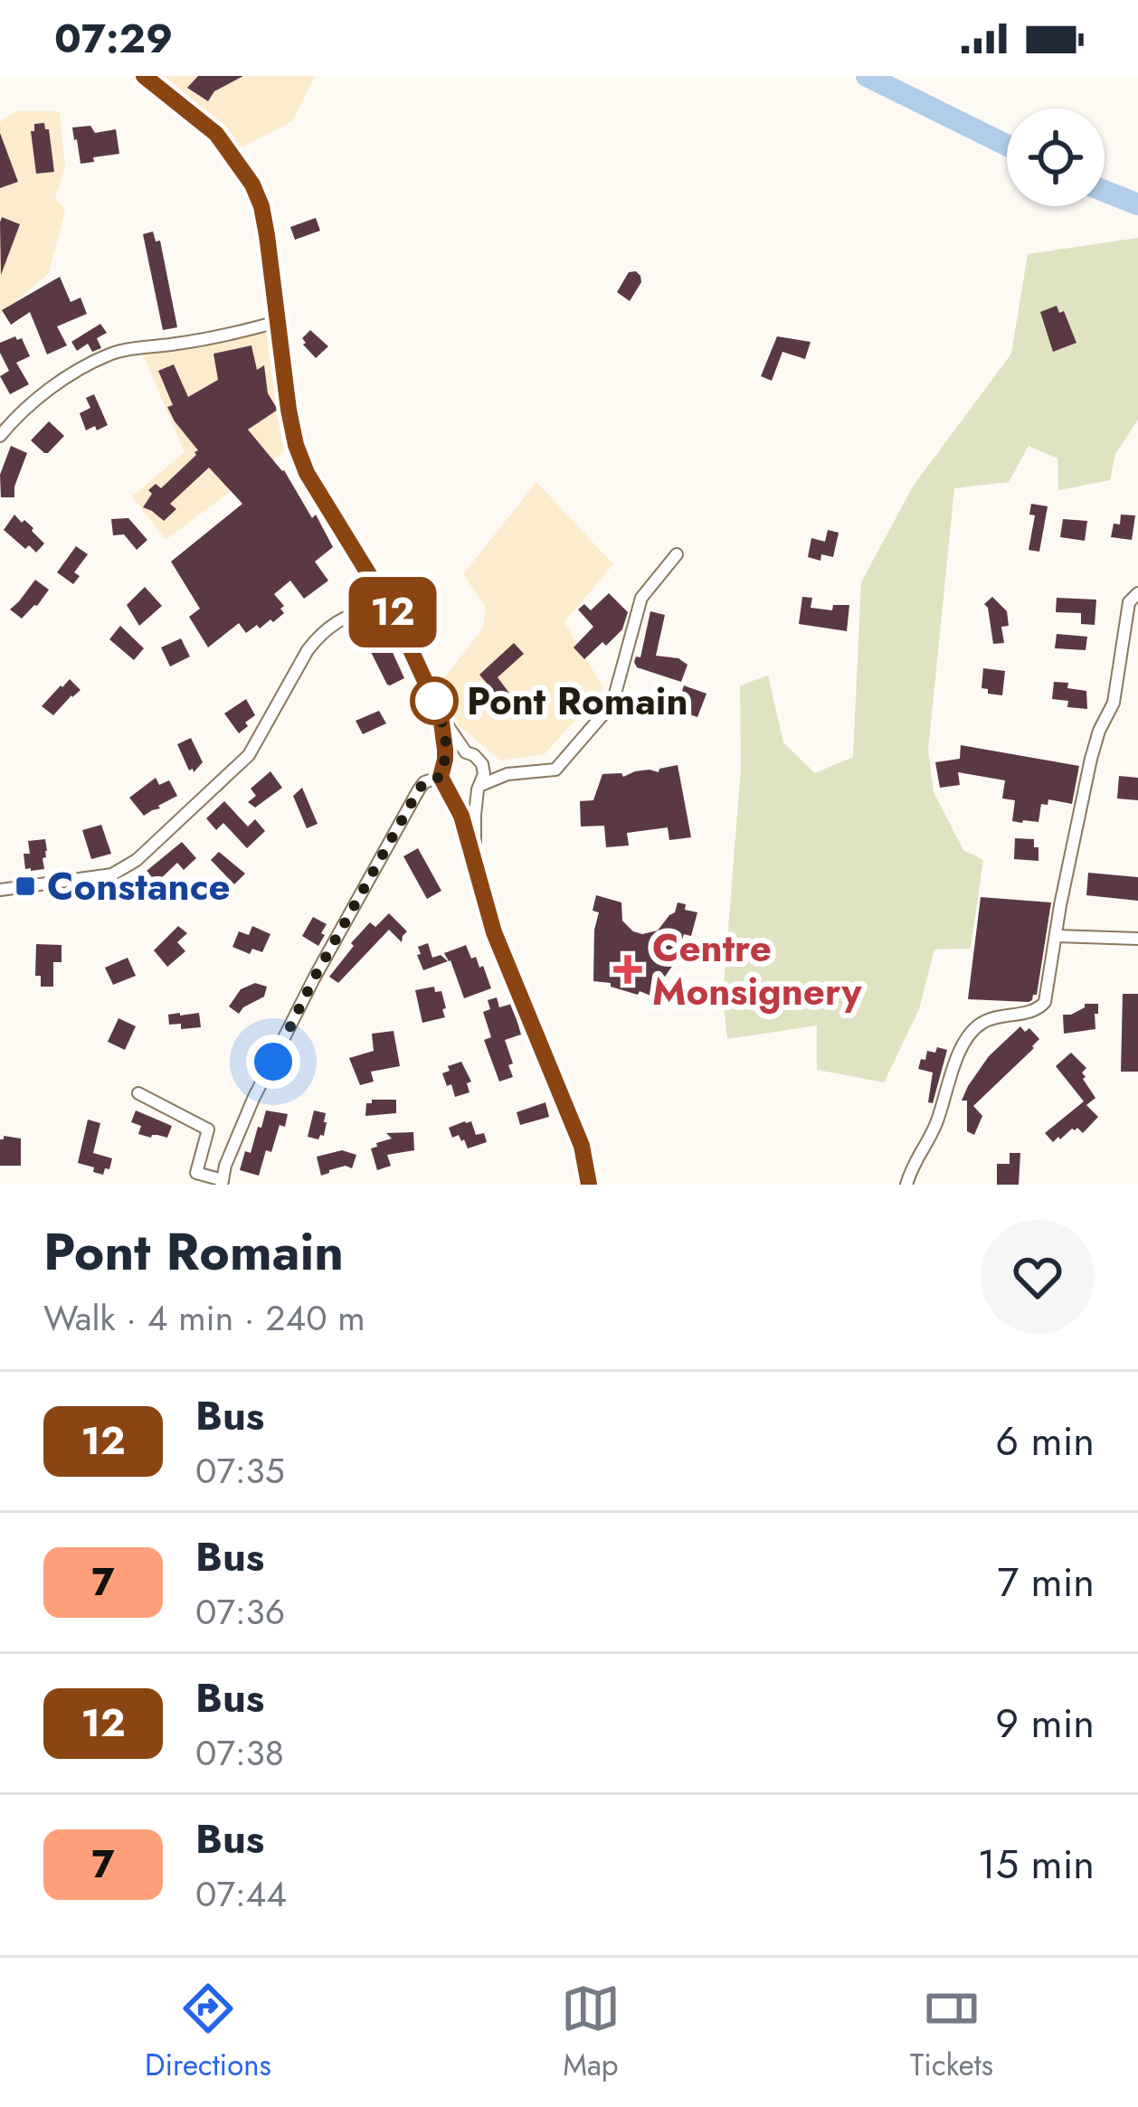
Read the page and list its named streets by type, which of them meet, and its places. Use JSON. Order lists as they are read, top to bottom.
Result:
{
  "places": {
    "other": ["Pont Romain"],
    "transit": ["Constance"],
    "health": ["Centre Monsignery"]
  },
  "lines": ["bus line 12"],
  "page": {
    "status": "07:29",
    "on_map": "12",
    "heading": ["Pont Romain", "Walk · 4 min · 240 m"],
    "list": [
      {
        "mark": "12",
        "name": "Bus",
        "note": "07:35",
        "value": "6 min"
      },
      {
        "mark": "7",
        "name": "Bus",
        "note": "07:36",
        "value": "7 min"
      },
      {
        "mark": "12",
        "name": "Bus",
        "note": "07:38",
        "value": "9 min"
      },
      {
        "mark": "7",
        "name": "Bus",
        "note": "07:44",
        "value": "15 min"
      }
    ],
    "tabs": ["Directions", "Map", "Tickets"]
  }
}
